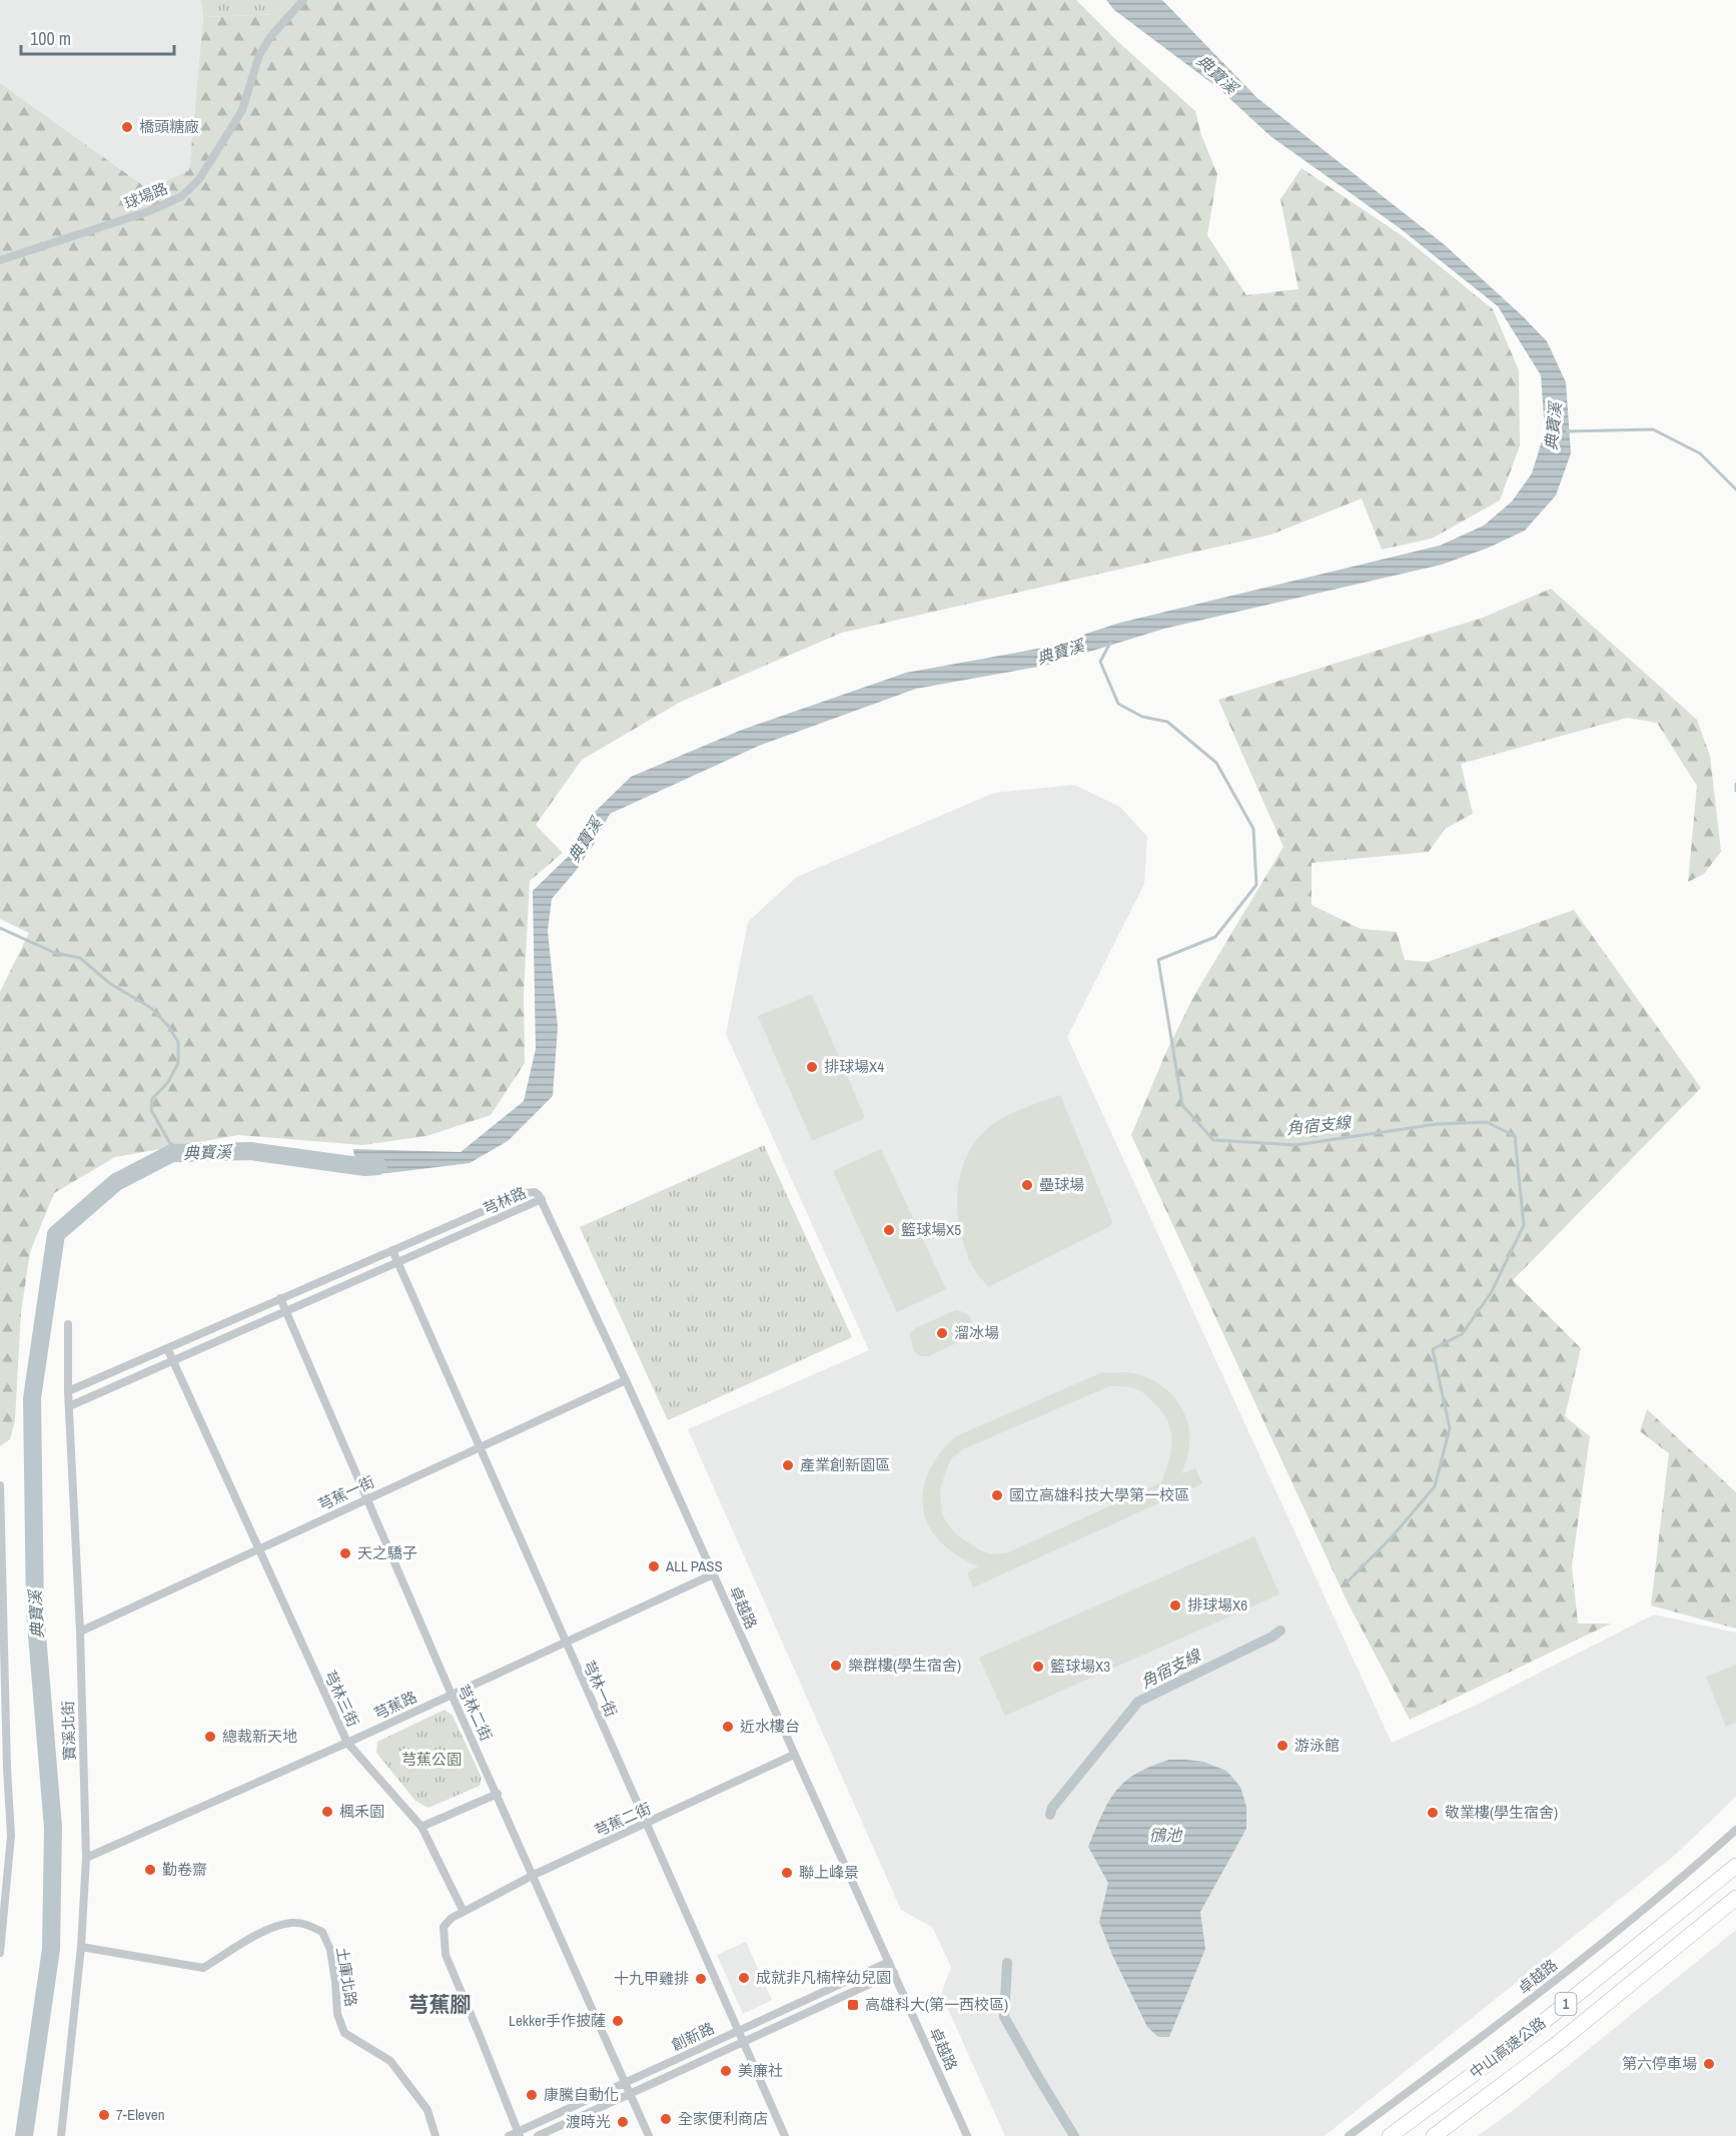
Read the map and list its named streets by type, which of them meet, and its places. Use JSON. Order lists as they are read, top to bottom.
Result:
{
  "streets": {
    "highway": ["1", "中山高速公路"],
    "street": [
      "球場路",
      "芎林路",
      "芎蕉一街",
      "卓越路",
      "芎林一街",
      "芎林三街",
      "芎蕉路",
      "芎林二街",
      "寶溪北街",
      "芎蕉二街",
      "土庫北路",
      "創新路"
    ]
  },
  "crossings": [
    ["芎林路", "卓越路"],
    ["芎林路", "芎林一街"],
    ["芎林路", "芎林三街"],
    ["芎林路", "芎林二街"],
    ["芎林路", "寶溪北街"],
    ["芎蕉一街", "卓越路"],
    ["芎蕉一街", "芎林一街"],
    ["芎蕉一街", "芎林三街"],
    ["芎蕉一街", "芎林二街"],
    ["芎蕉一街", "寶溪北街"],
    ["卓越路", "芎蕉路"],
    ["卓越路", "芎蕉二街"],
    ["卓越路", "創新路"],
    ["芎林一街", "芎蕉路"],
    ["芎林一街", "芎蕉二街"],
    ["芎林一街", "創新路"],
    ["芎林三街", "芎蕉路"],
    ["芎林三街", "芎蕉二街"],
    ["芎蕉路", "芎林二街"],
    ["芎蕉路", "寶溪北街"],
    ["芎林二街", "芎蕉二街"],
    ["芎林二街", "創新路"],
    ["寶溪北街", "土庫北路"]
  ],
  "districts": ["芎蕉腳"],
  "water": ["典寶溪", "角宿支線", "鴴池"],
  "parks": ["芎蕉公園"],
  "places": {
    "other": [
      "橋頭糖廠",
      "排球場X4",
      "壘球場",
      "籃球場X5",
      "溜冰場",
      "產業創新園區",
      "國立高雄科技大學第一校區",
      "天之驕子",
      "ALL PASS",
      "排球場X6",
      "樂群樓(學生宿舍)",
      "籃球場X3",
      "近水樓台",
      "總裁新天地",
      "游泳館",
      "楓禾園",
      "敬業樓(學生宿舍)",
      "勤卷齋",
      "聯上峰景",
      "成就非凡楠梓幼兒園",
      "十九甲雞排",
      "Lekker手作披薩",
      "第六停車場",
      "美廉社",
      "康騰自動化",
      "7-Eleven",
      "全家便利商店",
      "渡時光"
    ],
    "transit": ["高雄科大(第一西校區)"]
  },
  "scale_bar": "100 m"
}
